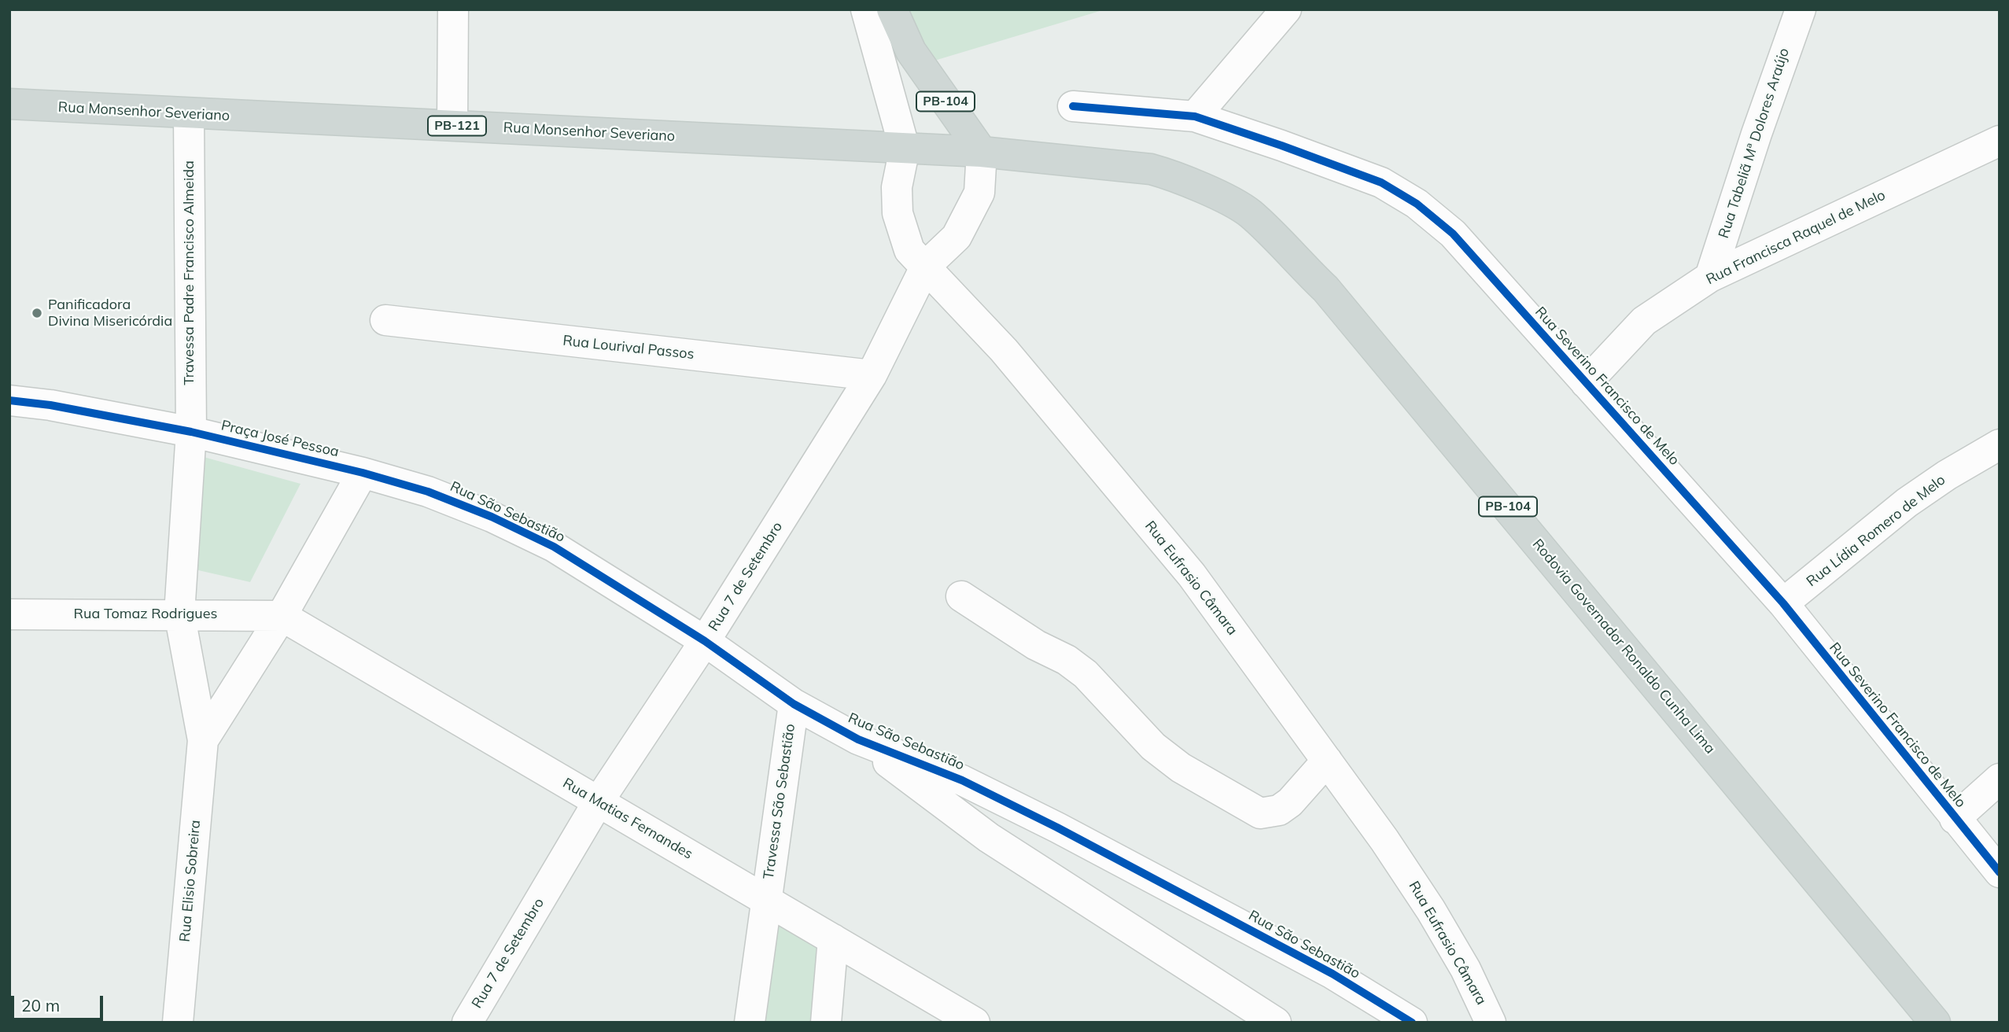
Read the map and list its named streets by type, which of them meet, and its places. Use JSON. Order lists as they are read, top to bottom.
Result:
{
  "streets": {
    "main road": [
      "PB-104",
      "Rua Monsenhor Severiano",
      "PB-121",
      "Rodovia Governador Ronaldo Cunha Lima"
    ],
    "street": [
      "Rua Tabeliã Mª Dolores Araújo",
      "Rua Francisca Raquel de Melo",
      "Travessa Padre Francisco Almeida",
      "Rua Lourival Passos",
      "Rua Severino Francisco de Melo",
      "Praça José Pessoa",
      "Rua São Sebastião",
      "Rua Lídia Romero de Melo",
      "Rua 7 de Setembro",
      "Rua Eufrasio Câmara",
      "Rua Tomaz Rodrigues",
      "Travessa São Sebastião",
      "Rua Matias Fernandes",
      "Rua Elisio Sobreira"
    ]
  },
  "crossings": [
    ["PB-104", "PB-121"],
    ["PB-104", "Rua 7 de Setembro"],
    ["PB-104", "Rodovia Governador Ronaldo Cunha Lima"],
    ["Rua Monsenhor Severiano", "PB-121"],
    ["Rua Monsenhor Severiano", "Travessa Padre Francisco Almeida"],
    ["Rua Monsenhor Severiano", "Rua Eufrasio Câmara"],
    ["PB-121", "Rua 7 de Setembro"],
    ["PB-121", "Rua Eufrasio Câmara"],
    ["PB-121", "Rodovia Governador Ronaldo Cunha Lima"],
    ["Rua Tabeliã Mª Dolores Araújo", "Rua Francisca Raquel de Melo"],
    ["Rua Francisca Raquel de Melo", "Rua Severino Francisco de Melo"],
    ["Travessa Padre Francisco Almeida", "Praça José Pessoa"],
    ["Rua Lourival Passos", "Rua 7 de Setembro"],
    ["Rua Severino Francisco de Melo", "Rua Lídia Romero de Melo"],
    ["Praça José Pessoa", "Rua São Sebastião"],
    ["Rua São Sebastião", "Rua 7 de Setembro"],
    ["Rua São Sebastião", "Travessa São Sebastião"],
    ["Rua 7 de Setembro", "Rua Eufrasio Câmara"],
    ["Rua 7 de Setembro", "Rodovia Governador Ronaldo Cunha Lima"],
    ["Rua 7 de Setembro", "Rua Matias Fernandes"],
    ["Rua Tomaz Rodrigues", "Rua Matias Fernandes"],
    ["Rua Tomaz Rodrigues", "Rua Elisio Sobreira"],
    ["Travessa São Sebastião", "Rua Matias Fernandes"],
    ["Rua Matias Fernandes", "Rua Elisio Sobreira"]
  ],
  "places": ["Panificadora Divina Misericórdia"],
  "scale_bar": "20 m"
}
